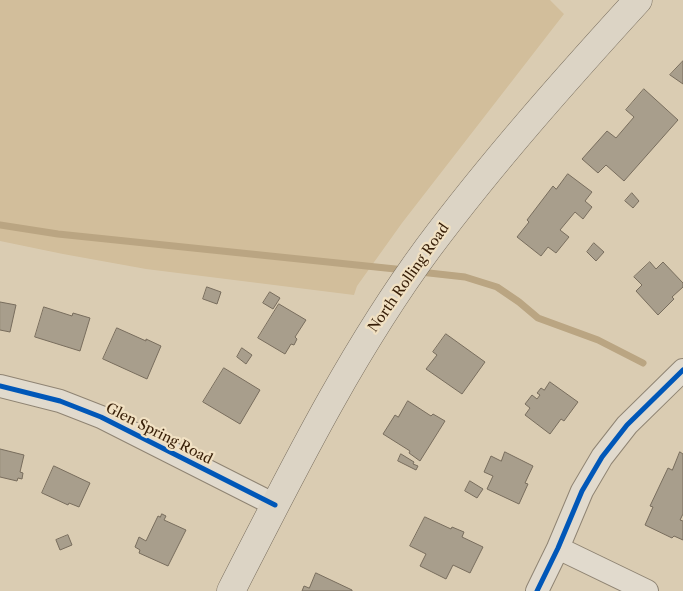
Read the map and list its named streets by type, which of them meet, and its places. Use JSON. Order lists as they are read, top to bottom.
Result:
{
  "streets": {
    "main road": ["North Rolling Road"],
    "street": ["Glen Spring Road"]
  },
  "crossings": [
    ["North Rolling Road", "Glen Spring Road"]
  ]
}
